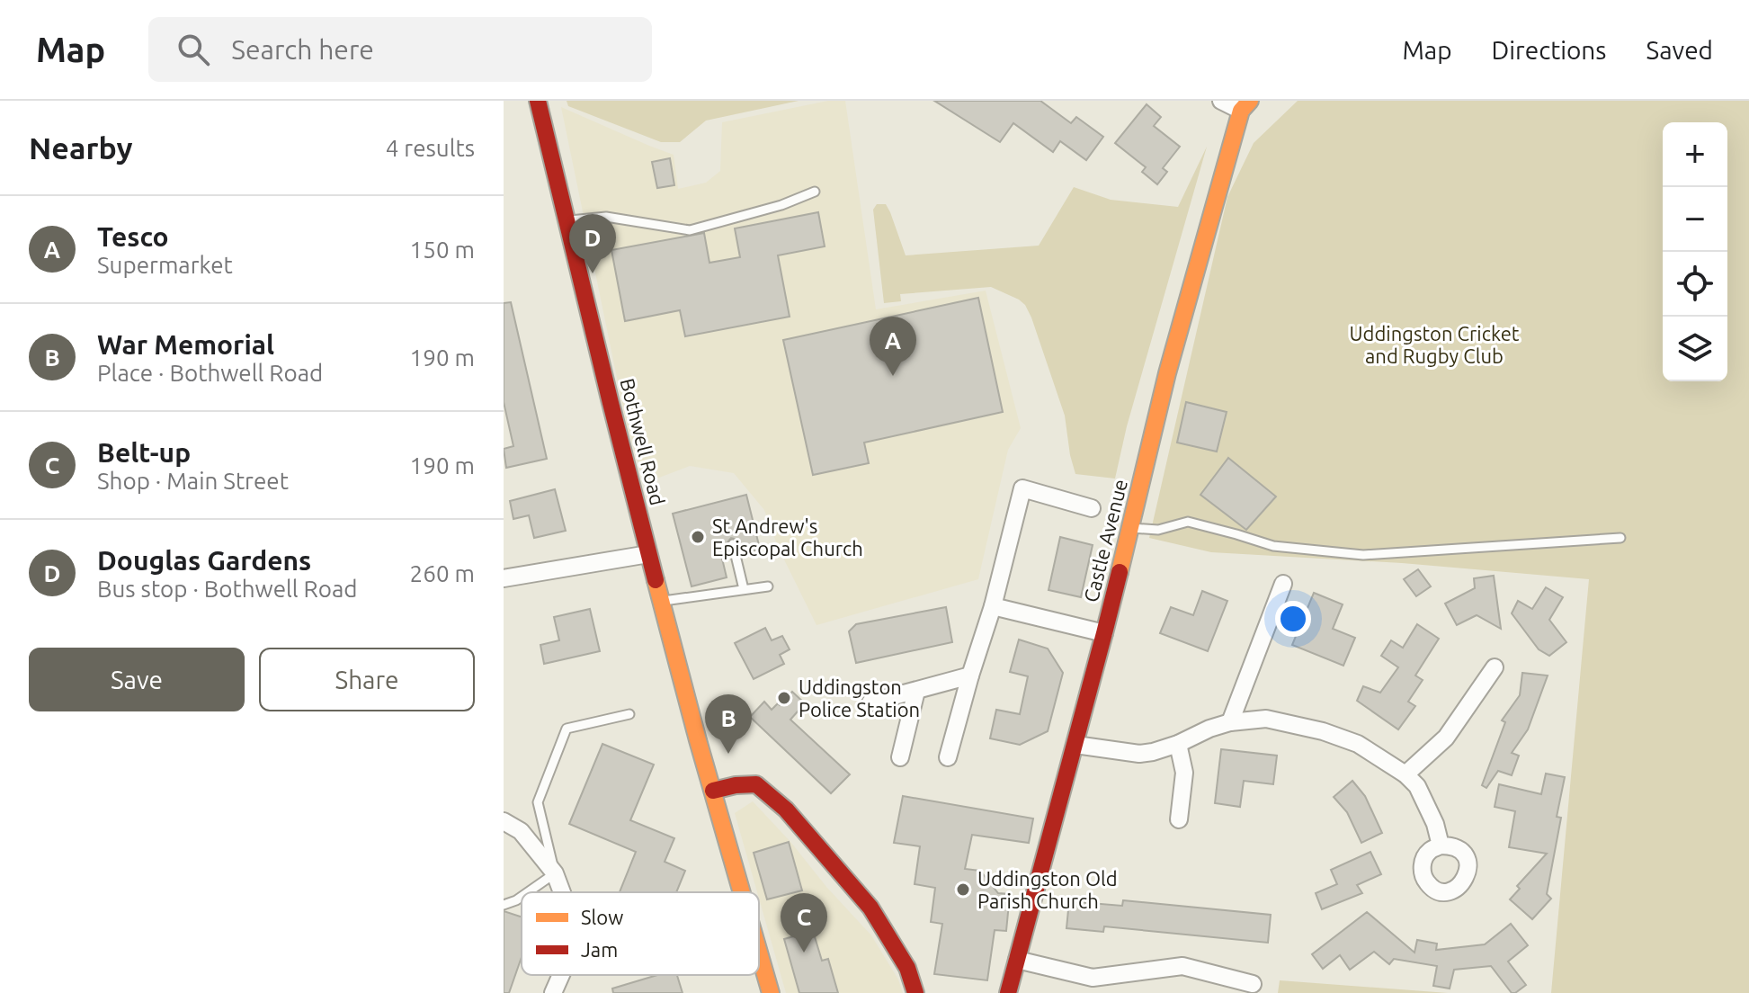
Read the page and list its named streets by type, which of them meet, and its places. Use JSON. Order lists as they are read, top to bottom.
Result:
{
  "streets": {
    "street": ["Bothwell Road", "Castle Avenue"]
  },
  "parks": ["Uddingston Cricket and Rugby Club"],
  "places": ["St Andrew's Episcopal Church", "Uddingston Police Station", "Uddingston Old Parish Church"],
  "legend": ["Slow", "Jam"],
  "page": {
    "header": "Map",
    "search": "Search here",
    "nav": ["Map", "Directions", "Saved"],
    "heading": ["Nearby", "4 results"],
    "map_buttons": ["+", "−"],
    "list": [
      {
        "mark": "A",
        "name": "Tesco",
        "note": "Supermarket",
        "value": "150 m"
      },
      {
        "mark": "B",
        "name": "War Memorial",
        "note": "Place · Bothwell Road",
        "value": "190 m"
      },
      {
        "mark": "C",
        "name": "Belt-up",
        "note": "Shop · Main Street",
        "value": "190 m"
      },
      {
        "mark": "D",
        "name": "Douglas Gardens",
        "note": "Bus stop · Bothwell Road",
        "value": "260 m"
      }
    ],
    "pins": [
      "D",
      "A",
      "B",
      "C"
    ],
    "buttons": ["Save", "Share"]
  }
}
